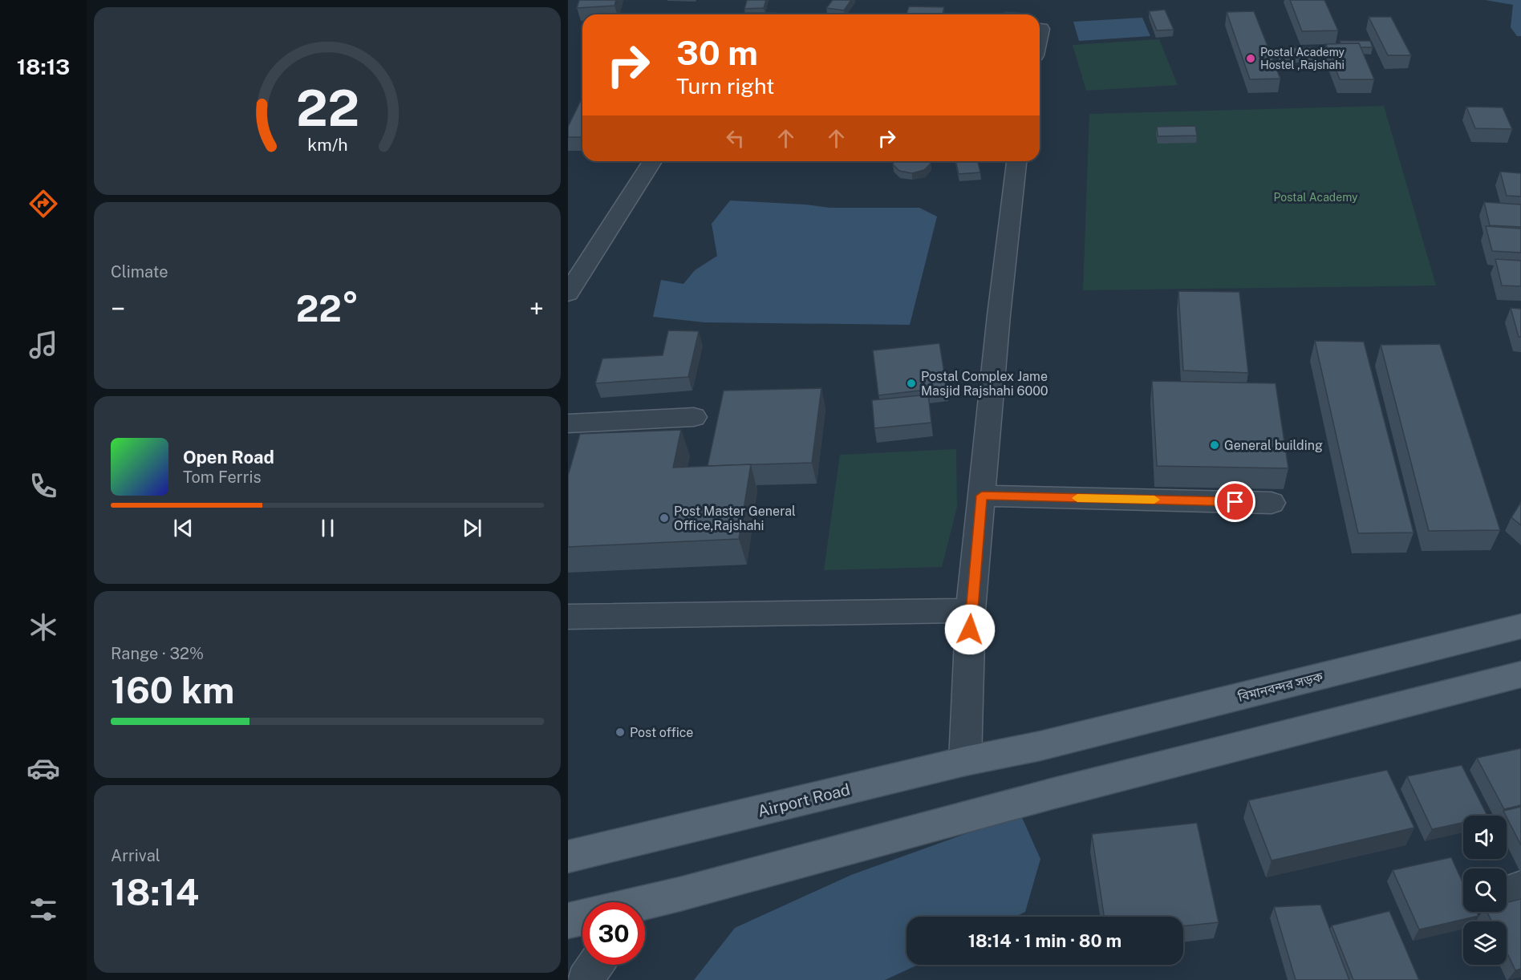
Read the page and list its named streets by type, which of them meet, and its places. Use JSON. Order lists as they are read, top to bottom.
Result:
{
  "streets": {
    "main road": ["বিমানবন্দর সড়ক", "Airport Road"]
  },
  "crossings": [
    ["বিমানবন্দর সড়ক", "Airport Road"]
  ],
  "parks": ["Postal Academy"],
  "places": [
    "Postal Academy Hostel ,Rajshahi",
    "Postal Complex Jame Masjid Rajshahi 6000",
    "General building",
    "Post Master General Office,Rajshahi",
    "Post office"
  ],
  "page": {
    "tabs": "18:13",
    "turn": ["30 m", "Turn right"],
    "tile": [
      "Climate",
      ["Range · 32%", "160 km"],
      ["Arrival", "18:14"]
    ],
    "heat": ["−", "22°", "+"],
    "song": ["Open Road", "Tom Ferris"],
    "limit": "30",
    "trip": "18:14 · 1 min · 80 m",
    "gauge": ["22", "km/h"]
  }
}
